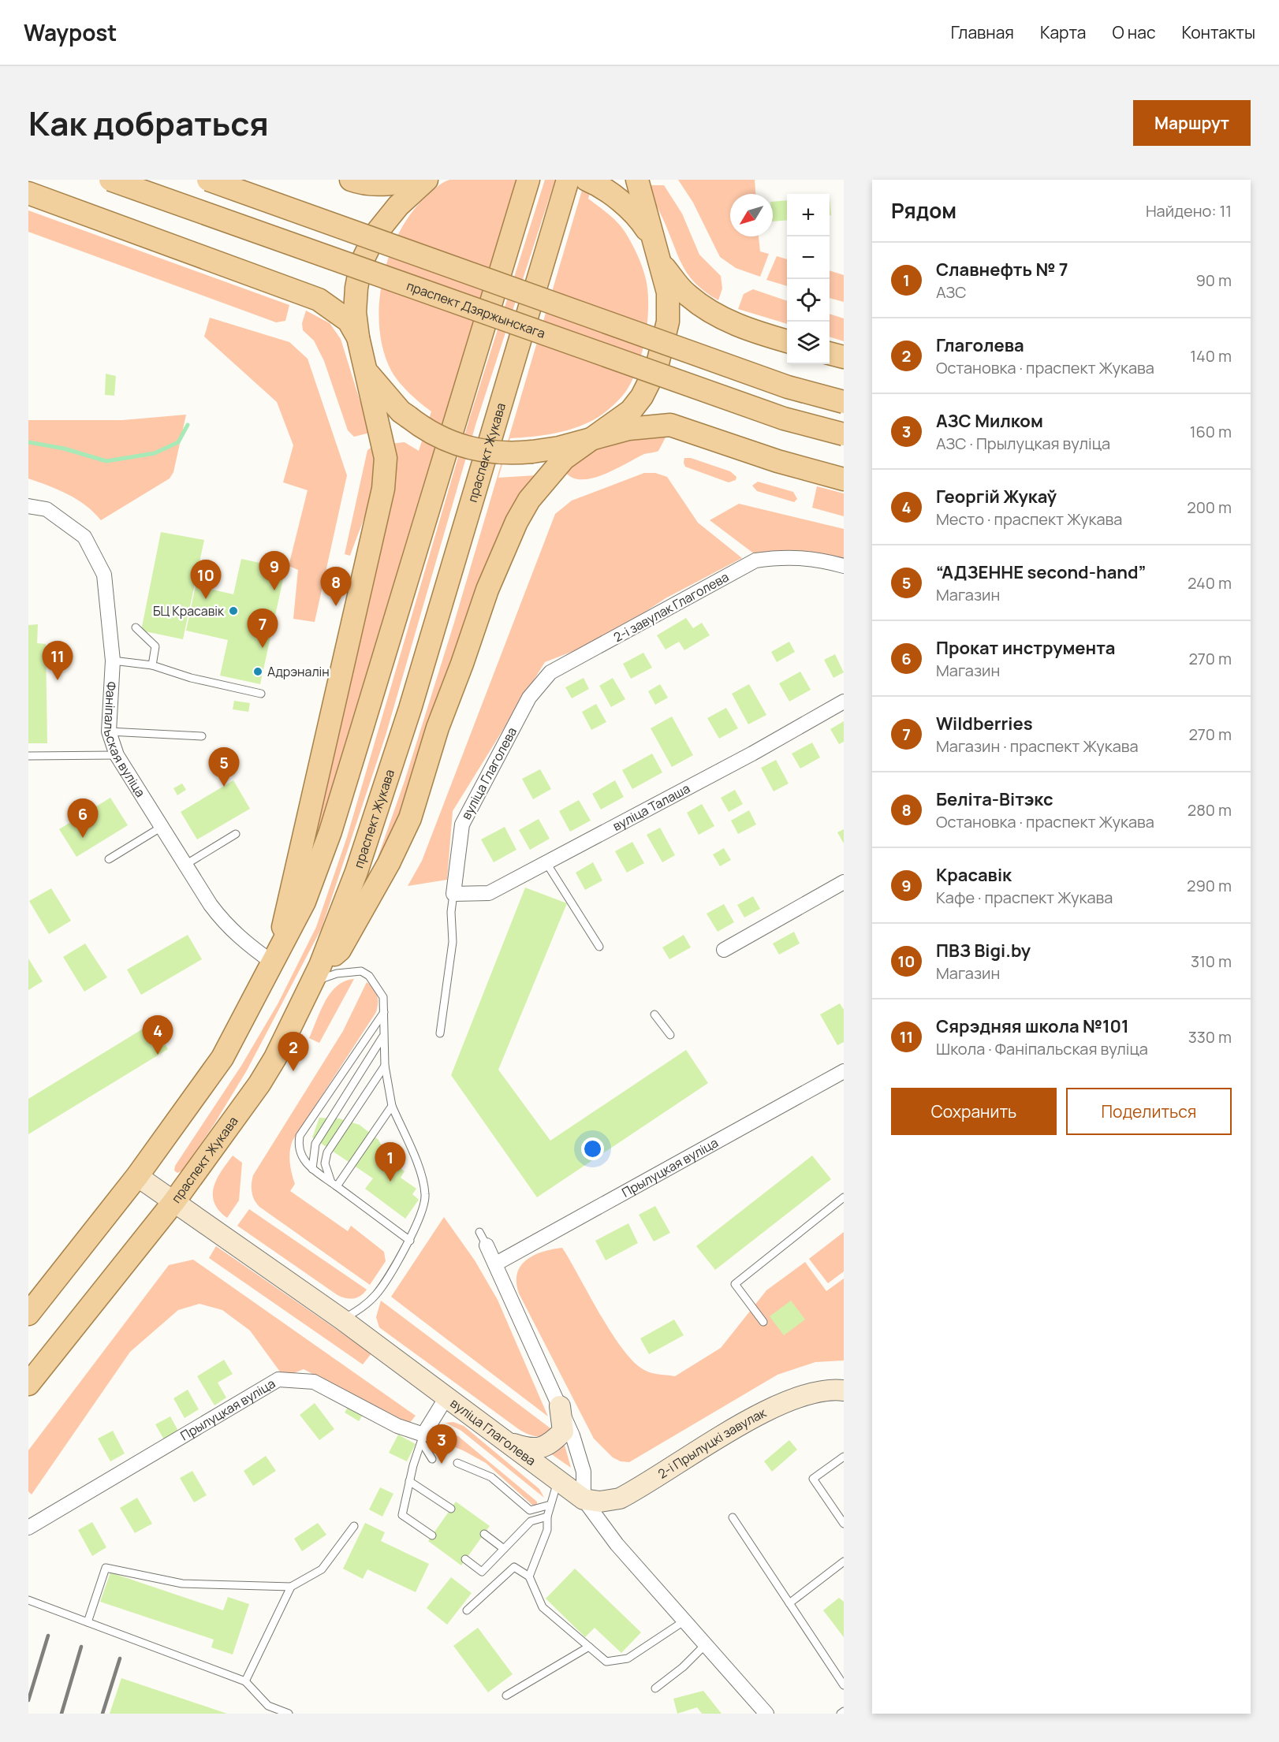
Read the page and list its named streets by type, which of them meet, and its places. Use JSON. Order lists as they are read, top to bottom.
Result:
{
  "streets": {
    "main road": ["праспект Дзяржынскага", "праспект Жукава"],
    "street": [
      "2-і завулак Глаголева",
      "Фаніпальская вуліца",
      "вуліца Глаголева",
      "вуліца Талаша",
      "Прылуцкая вуліца",
      "2-і Прылуцкі завулак"
    ]
  },
  "crossings": [
    ["праспект Жукава", "вуліца Глаголева"],
    ["2-і завулак Глаголева", "вуліца Глаголева"],
    ["вуліца Глаголева", "вуліца Талаша"],
    ["вуліца Глаголева", "2-і Прылуцкі завулак"]
  ],
  "places": ["БЦ Красавік", "Адрэналін"],
  "north": "bottom left",
  "page": {
    "header": "Waypost",
    "nav": [
      "Главная",
      "Карта",
      "О нас",
      "Контакты"
    ],
    "title": "Как добраться",
    "buttons": [
      "Маршрут",
      ["Сохранить", "Поделиться"]
    ],
    "heading": ["Рядом", "Найдено: 11"],
    "map_buttons": ["+", "−"],
    "list": [
      {
        "mark": "1",
        "name": "Славнефть № 7",
        "note": "АЗС",
        "value": "90 m"
      },
      {
        "mark": "2",
        "name": "Глаголева",
        "note": "Остановка · праспект Жукава",
        "value": "140 m"
      },
      {
        "mark": "3",
        "name": "АЗС Милком",
        "note": "АЗС · Прылуцкая вуліца",
        "value": "160 m"
      },
      {
        "mark": "4",
        "name": "Георгій Жукаў",
        "note": "Место · праспект Жукава",
        "value": "200 m"
      },
      {
        "mark": "5",
        "name": "“АДЗЕННЕ second-hand”",
        "note": "Магазин",
        "value": "240 m"
      },
      {
        "mark": "6",
        "name": "Прокат инструмента",
        "note": "Магазин",
        "value": "270 m"
      },
      {
        "mark": "7",
        "name": "Wildberries",
        "note": "Магазин · праспект Жукава",
        "value": "270 m"
      },
      {
        "mark": "8",
        "name": "Беліта-Вітэкс",
        "note": "Остановка · праспект Жукава",
        "value": "280 m"
      },
      {
        "mark": "9",
        "name": "Красавік",
        "note": "Кафе · праспект Жукава",
        "value": "290 m"
      },
      {
        "mark": "10",
        "name": "ПВЗ Bigi.by",
        "note": "Магазин",
        "value": "310 m"
      },
      {
        "mark": "11",
        "name": "Сярэдняя школа №101",
        "note": "Школа · Фаніпальская вуліца",
        "value": "330 m"
      }
    ],
    "pins": [
      "9",
      "10",
      "8",
      "7",
      "11",
      "5",
      "6",
      "4",
      "2",
      "1",
      "3"
    ]
  }
}
